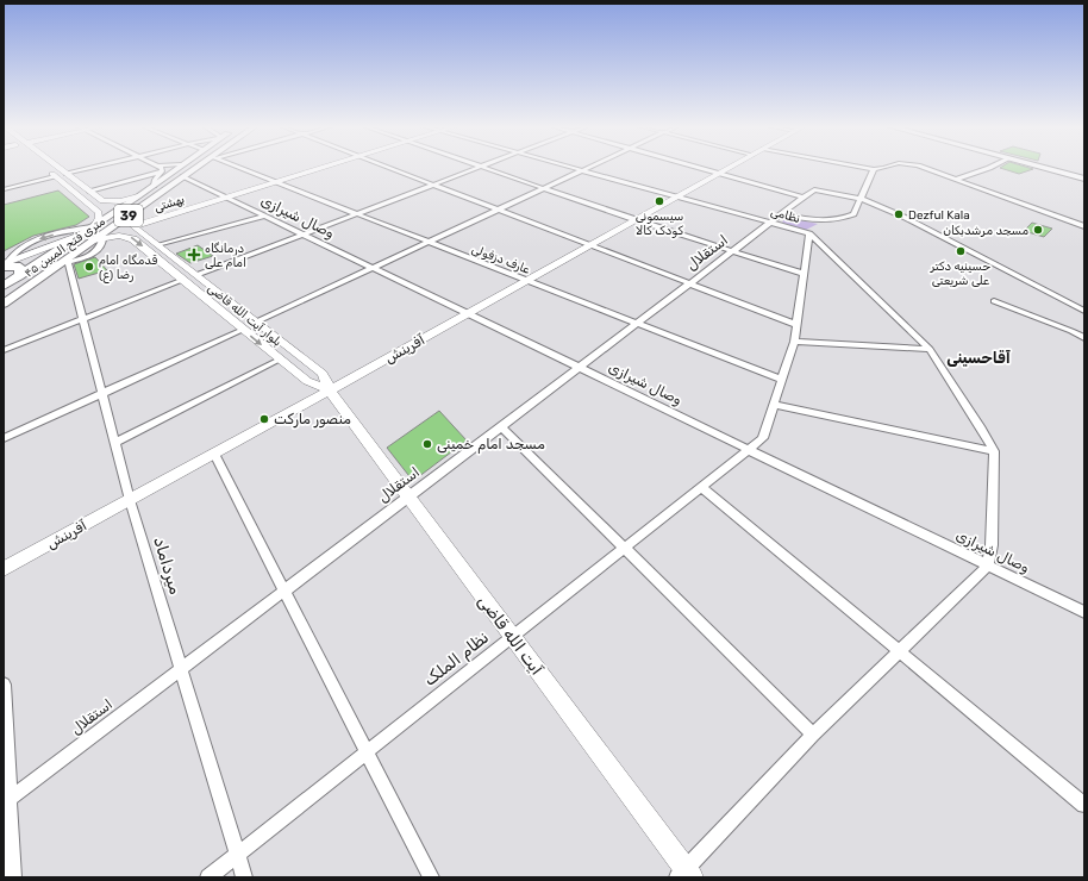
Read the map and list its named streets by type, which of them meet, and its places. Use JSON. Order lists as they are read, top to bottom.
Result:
{
  "streets": {
    "main road": [
      "بهشتی",
      "39",
      "۴۵ متری فتح المبین",
      "بلوار آیت الله قاضی",
      "آفرینش",
      "آیت الله قاضی"
    ],
    "street": [
      "نظامی",
      "وصال شیرازی",
      "استقلال",
      "عارف دزفولی",
      "میرداماد",
      "نظام الملک"
    ]
  },
  "crossings": [
    ["بهشتی", "وصال شیرازی"],
    ["بهشتی", "عارف دزفولی"],
    ["بهشتی", "بلوار آیت الله قاضی"],
    ["نظامی", "استقلال"],
    ["نظامی", "آفرینش"],
    ["نظامی", "نظام الملک"],
    ["وصال شیرازی", "۴۵ متری فتح المبین"],
    ["وصال شیرازی", "استقلال"],
    ["وصال شیرازی", "آفرینش"],
    ["وصال شیرازی", "نظام الملک"],
    ["۴۵ متری فتح المبین", "بلوار آیت الله قاضی"],
    ["۴۵ متری فتح المبین", "میرداماد"],
    ["استقلال", "عارف دزفولی"],
    ["استقلال", "میرداماد"],
    ["استقلال", "آیت الله قاضی"],
    ["عارف دزفولی", "آفرینش"],
    ["عارف دزفولی", "نظام الملک"],
    ["بلوار آیت الله قاضی", "آفرینش"],
    ["بلوار آیت الله قاضی", "آیت الله قاضی"],
    ["آفرینش", "میرداماد"],
    ["آفرینش", "آیت الله قاضی"],
    ["میرداماد", "نظام الملک"],
    ["آیت الله قاضی", "نظام الملک"]
  ],
  "districts": ["آقاحسینی"],
  "places": {
    "other": [
      "سیسمونی کودک کالا",
      "Dezful Kala",
      "مسجد مرشدبکان",
      "حسینیه دکتر علی شریعتی",
      "قدمگاه امام رضا (ع)",
      "منصور مارکت",
      "مسجد امام خمینی"
    ],
    "health": ["درمانگاه امام علی"]
  }
}
